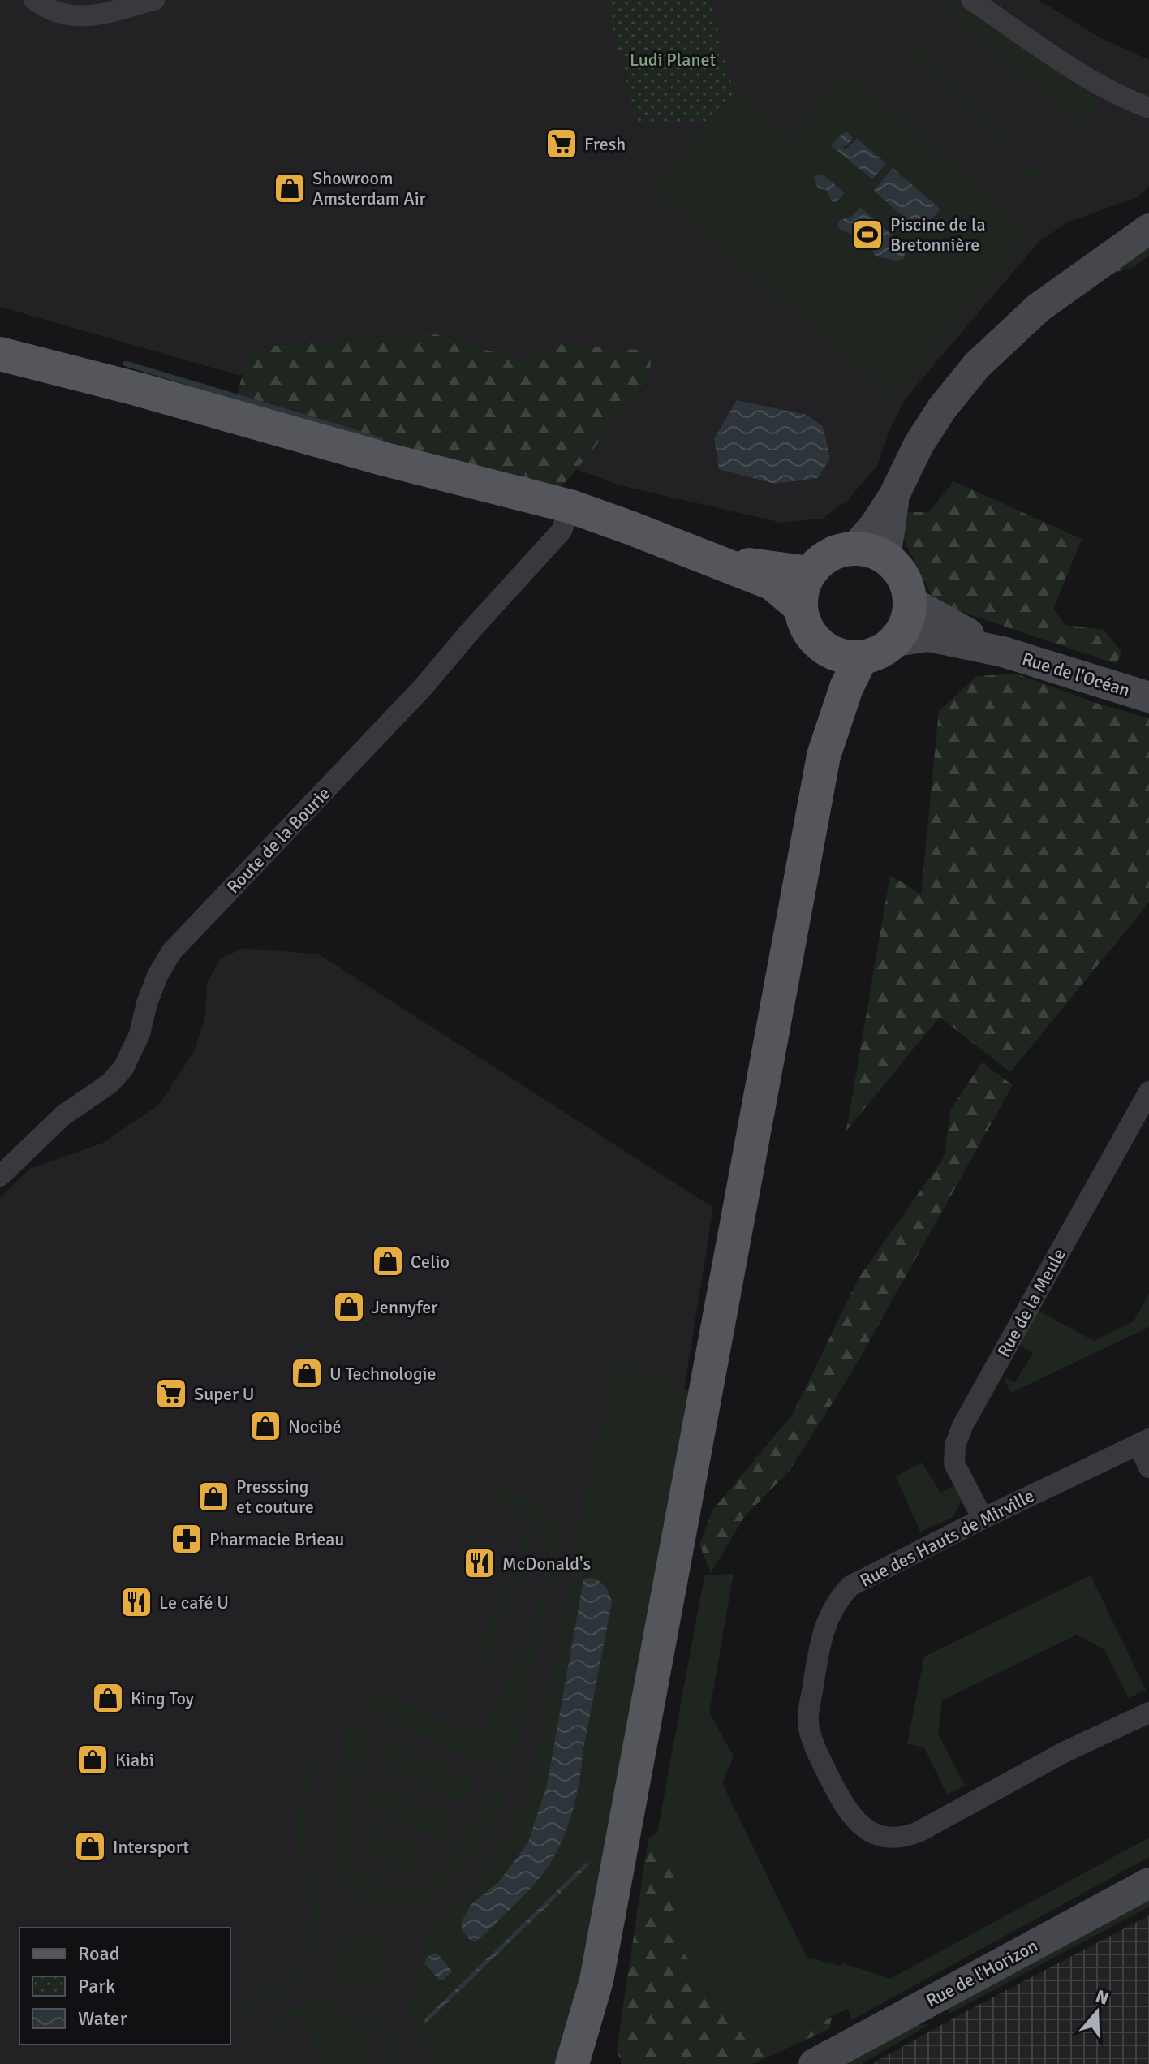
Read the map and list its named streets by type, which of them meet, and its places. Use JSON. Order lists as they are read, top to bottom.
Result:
{
  "streets": {
    "main road": ["Rue de l'Océan", "Rue de l'Horizon"],
    "street": ["Route de la Bourie", "Rue de la Meule", "Rue des Hauts de Mirville"]
  },
  "crossings": [
    ["Rue de la Meule", "Rue des Hauts de Mirville"]
  ],
  "parks": ["Ludi Planet"],
  "places": {
    "supermarket": ["Fresh", "Super U"],
    "shop": [
      "Showroom Amsterdam Air",
      "Celio",
      "Jennyfer",
      "U Technologie",
      "Nocibé",
      "Presssing et couture",
      "King Toy",
      "Kiabi",
      "Intersport"
    ],
    "sports": ["Piscine de la Bretonnière"],
    "pharmacy": ["Pharmacie Brieau"],
    "restaurant": ["McDonald's", "Le café U"]
  },
  "legend": ["Road", "Park", "Water"],
  "north": "top"
}
